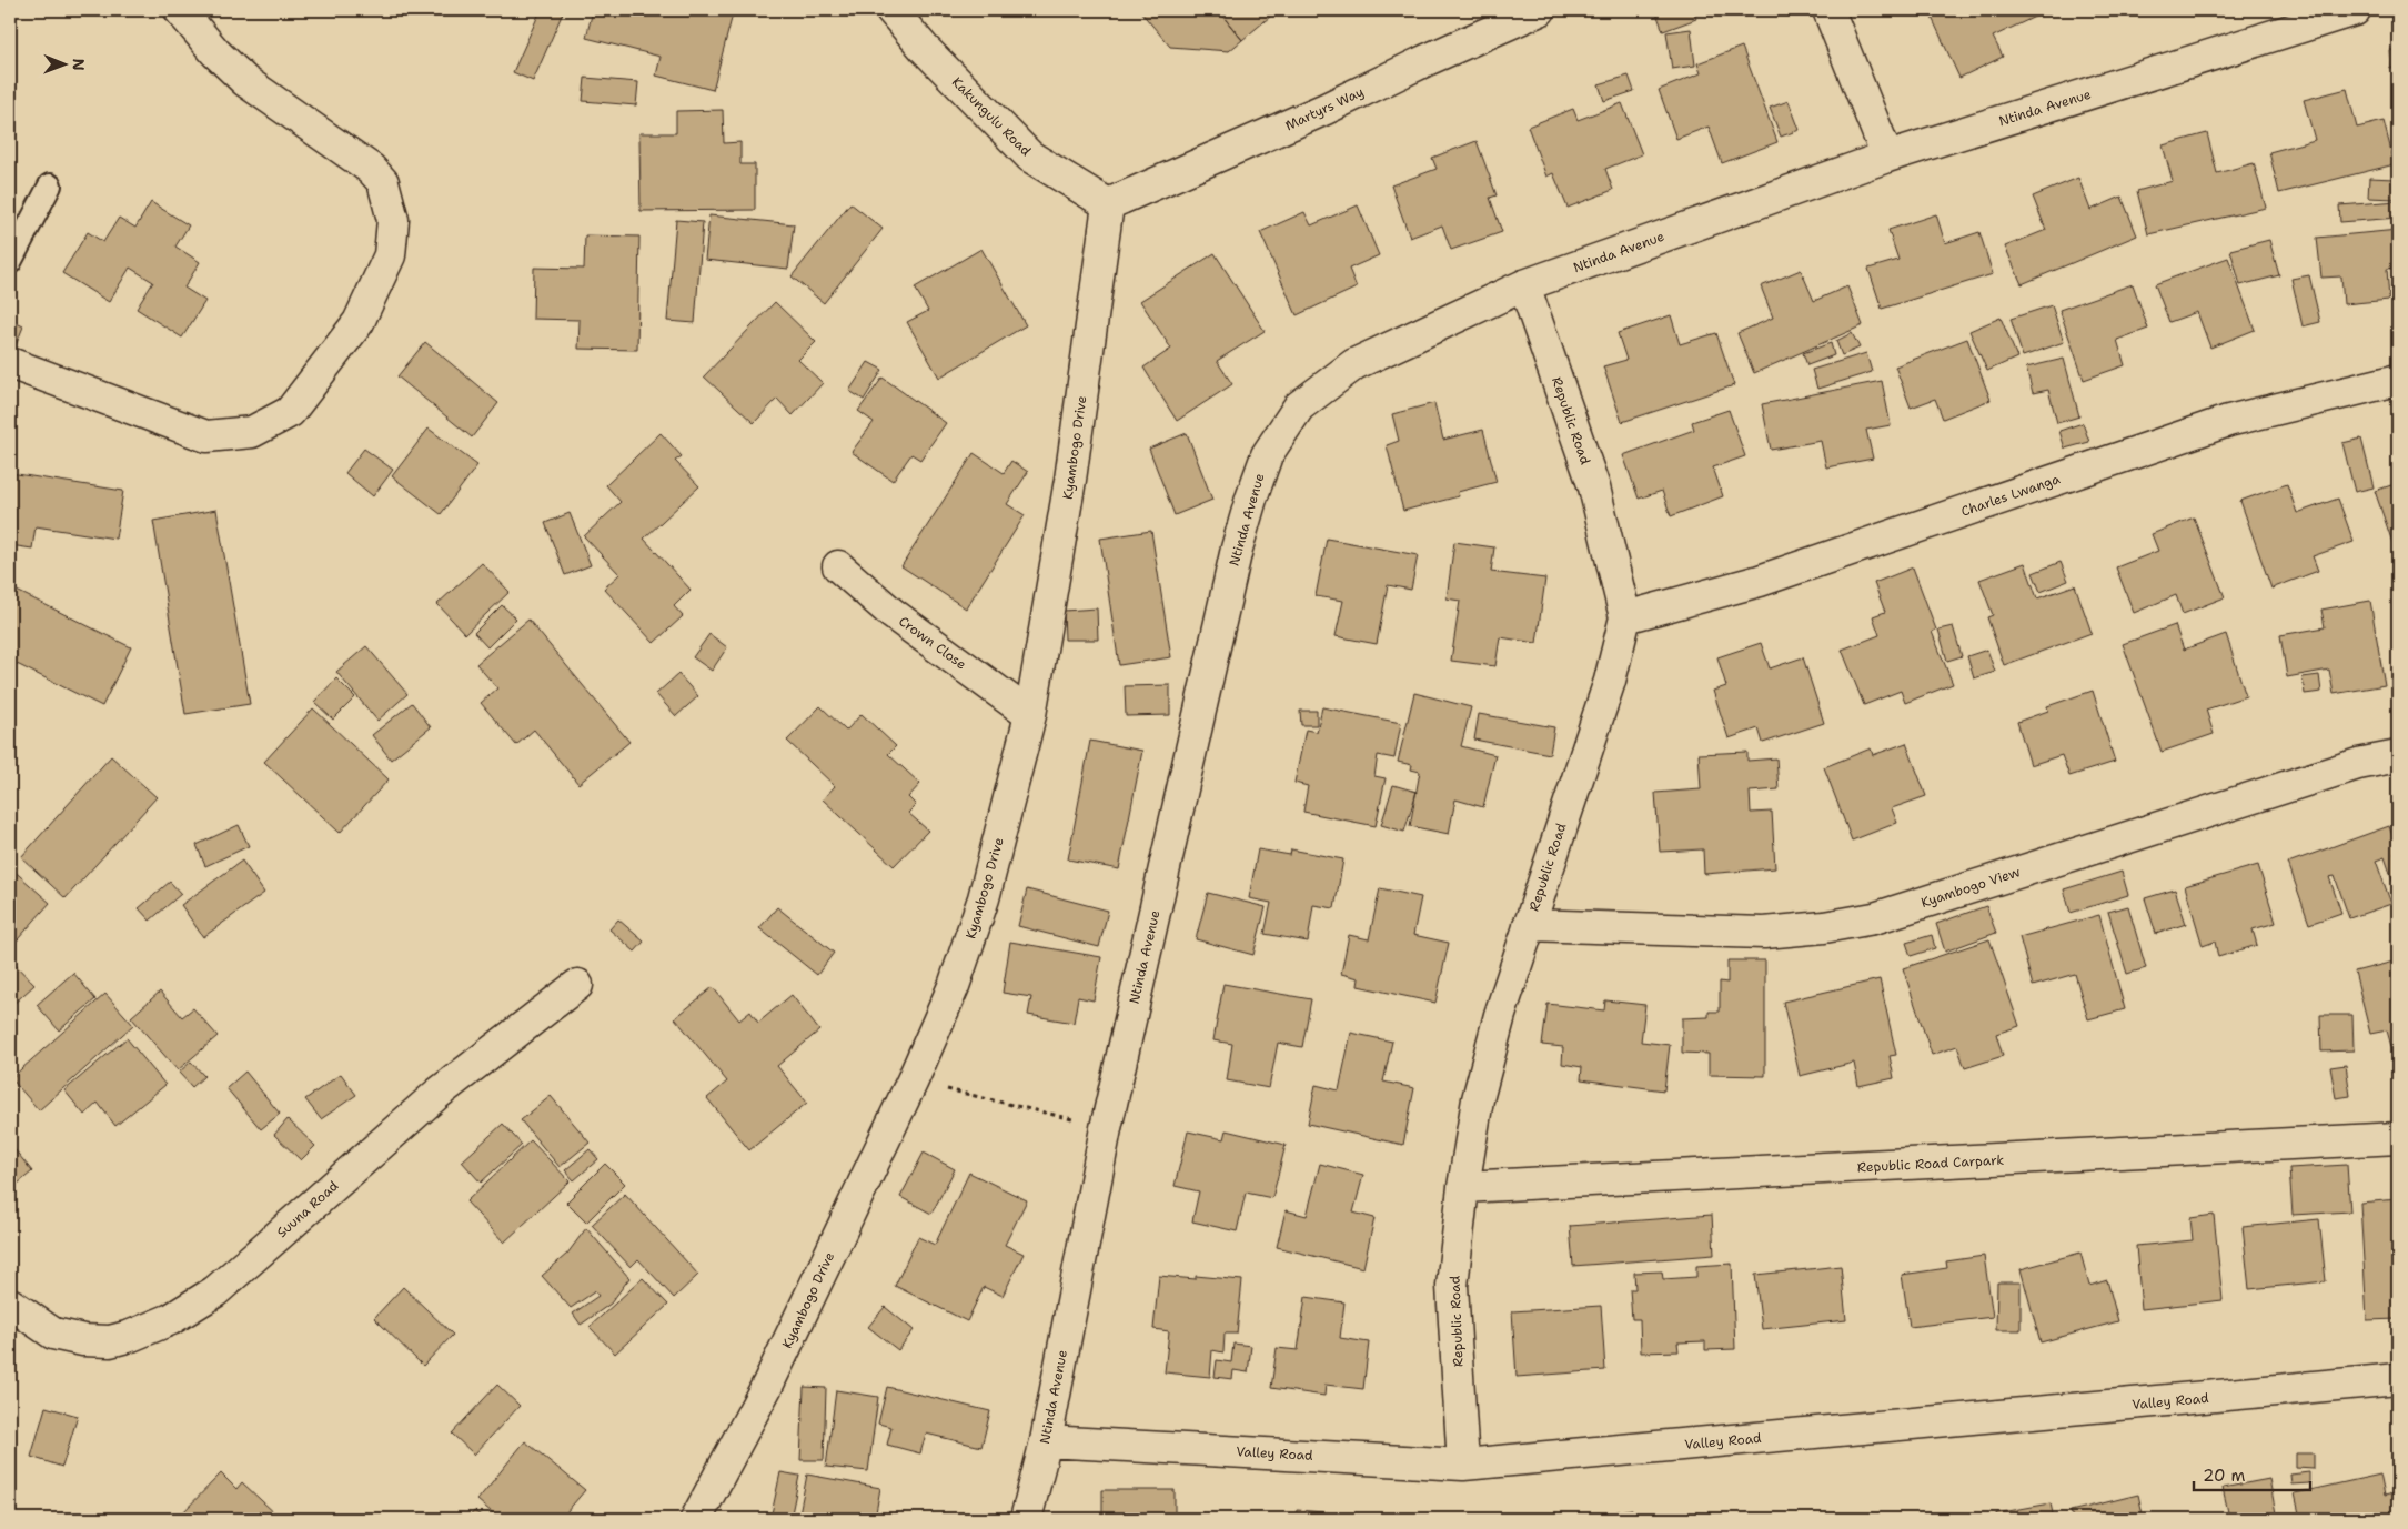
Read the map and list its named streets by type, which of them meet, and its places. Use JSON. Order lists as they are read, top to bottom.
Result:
{
  "streets": {
    "street": [
      "Ntinda Avenue",
      "Martyrs Way",
      "Kakungulu Road",
      "Republic Road",
      "Kyambogo Drive",
      "Charles Lwanga",
      "Crown Close",
      "Kyambogo View",
      "Republic Road Carpark",
      "Suuna Road",
      "Valley Road"
    ]
  },
  "crossings": [
    ["Ntinda Avenue", "Republic Road"],
    ["Ntinda Avenue", "Valley Road"],
    ["Martyrs Way", "Kakungulu Road"],
    ["Martyrs Way", "Kyambogo Drive"],
    ["Kakungulu Road", "Kyambogo Drive"],
    ["Republic Road", "Charles Lwanga"],
    ["Republic Road", "Kyambogo View"],
    ["Republic Road", "Republic Road Carpark"],
    ["Republic Road", "Valley Road"],
    ["Kyambogo Drive", "Crown Close"]
  ],
  "scale_bar": "20 m",
  "north": "right"
}
